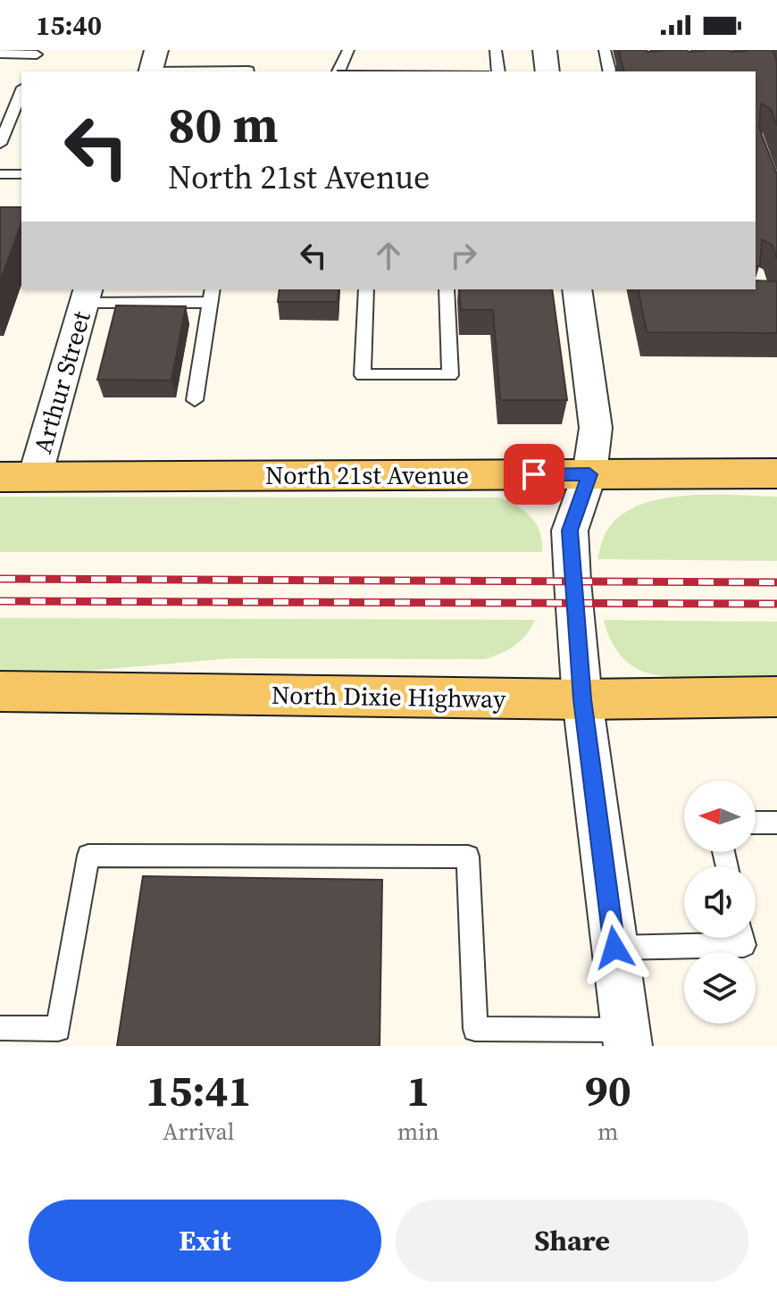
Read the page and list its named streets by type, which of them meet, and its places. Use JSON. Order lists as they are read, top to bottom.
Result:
{
  "streets": {
    "main road": ["North 21st Avenue", "North Dixie Highway"],
    "street": ["Arthur Street"]
  },
  "crossings": [
    ["Arthur Street", "North 21st Avenue"]
  ],
  "north": "left",
  "page": {
    "status": "15:40",
    "turn": ["80 m", "North 21st Avenue"],
    "eta": [
      "15:41",
      "Arrival",
      "1",
      "min",
      "90",
      "m"
    ],
    "buttons": ["Exit", "Share"]
  }
}
